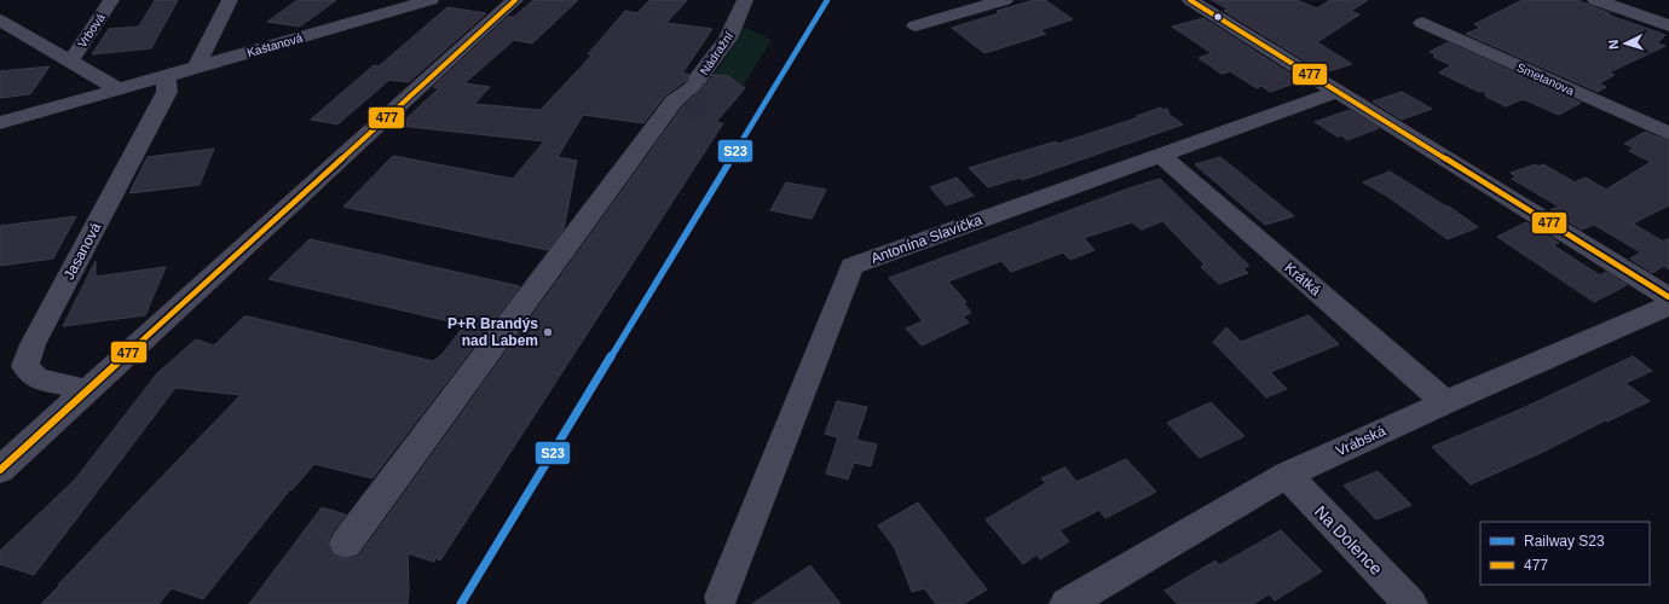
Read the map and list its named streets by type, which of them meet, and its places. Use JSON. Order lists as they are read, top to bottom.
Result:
{
  "streets": {
    "street": [
      "Vrbová",
      "Kaštanová",
      "Nádražní",
      "Smetanova",
      "Antonína Slavíčka",
      "Jasanová",
      "Krátká",
      "Vrábská",
      "Na Dolence"
    ]
  },
  "crossings": [
    ["Kaštanová", "Jasanová"],
    ["Antonína Slavíčka", "Krátká"],
    ["Krátká", "Vrábská"],
    ["Vrábská", "Na Dolence"]
  ],
  "places": ["P+R Brandýs nad Labem"],
  "lines": ["rail line S23", "transit line 477"],
  "legend": ["Railway S23", "477"],
  "north": "left"
}
